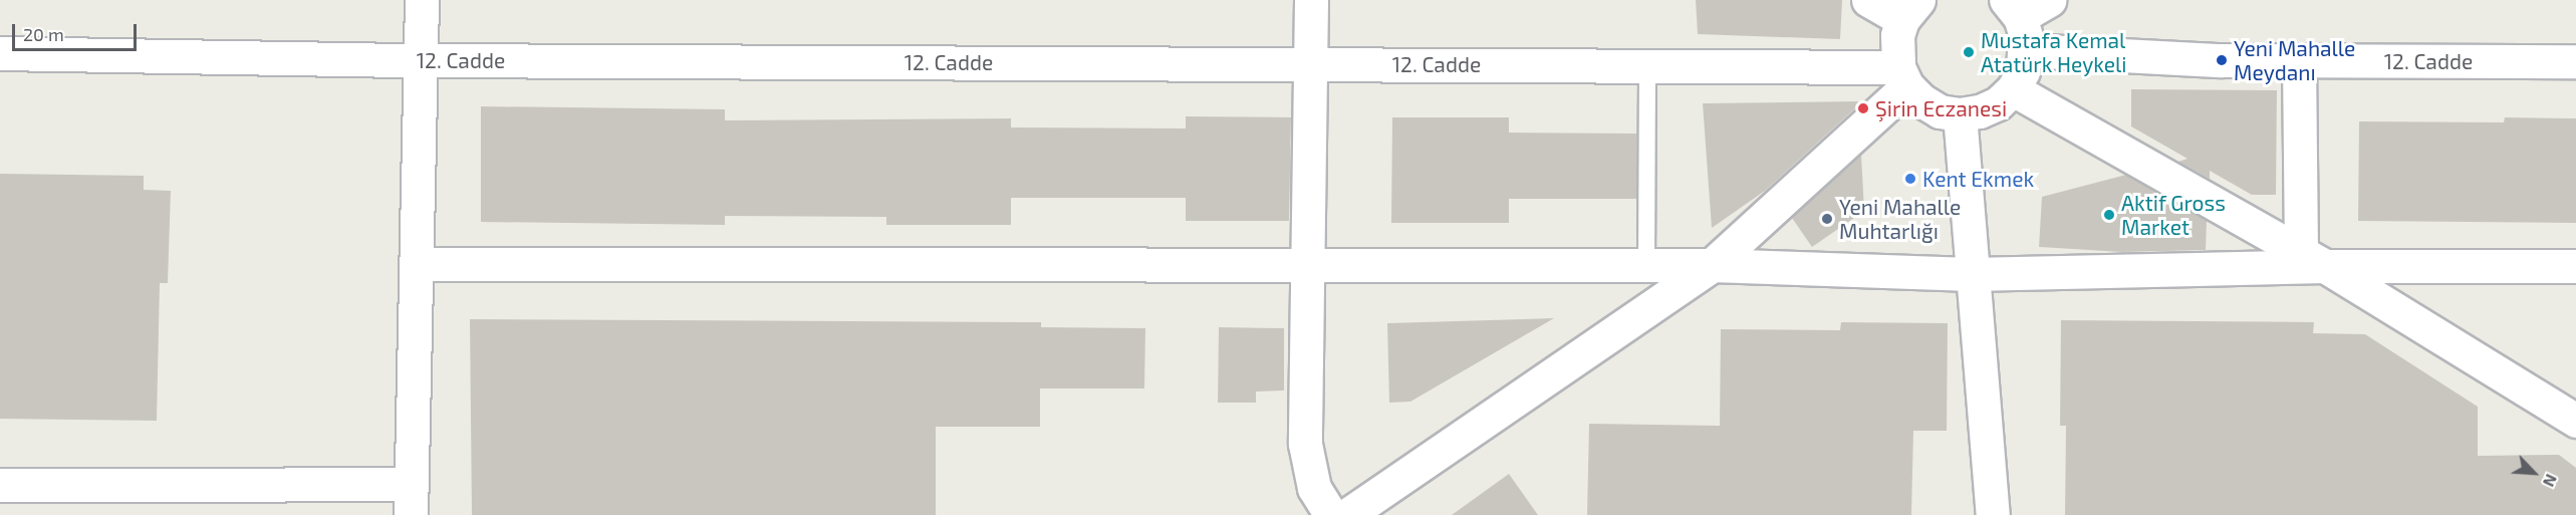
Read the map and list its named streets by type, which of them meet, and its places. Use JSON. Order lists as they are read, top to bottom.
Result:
{
  "streets": {
    "street": ["12. Cadde"]
  },
  "places": [
    "Mustafa Kemal Atatürk Heykeli",
    "Yeni Mahalle Meydanı",
    "Şirin Eczanesi",
    "Kent Ekmek",
    "Aktif Gross Market",
    "Yeni Mahalle Muhtarlığı"
  ],
  "scale_bar": "20 m",
  "north": "bottom right"
}
